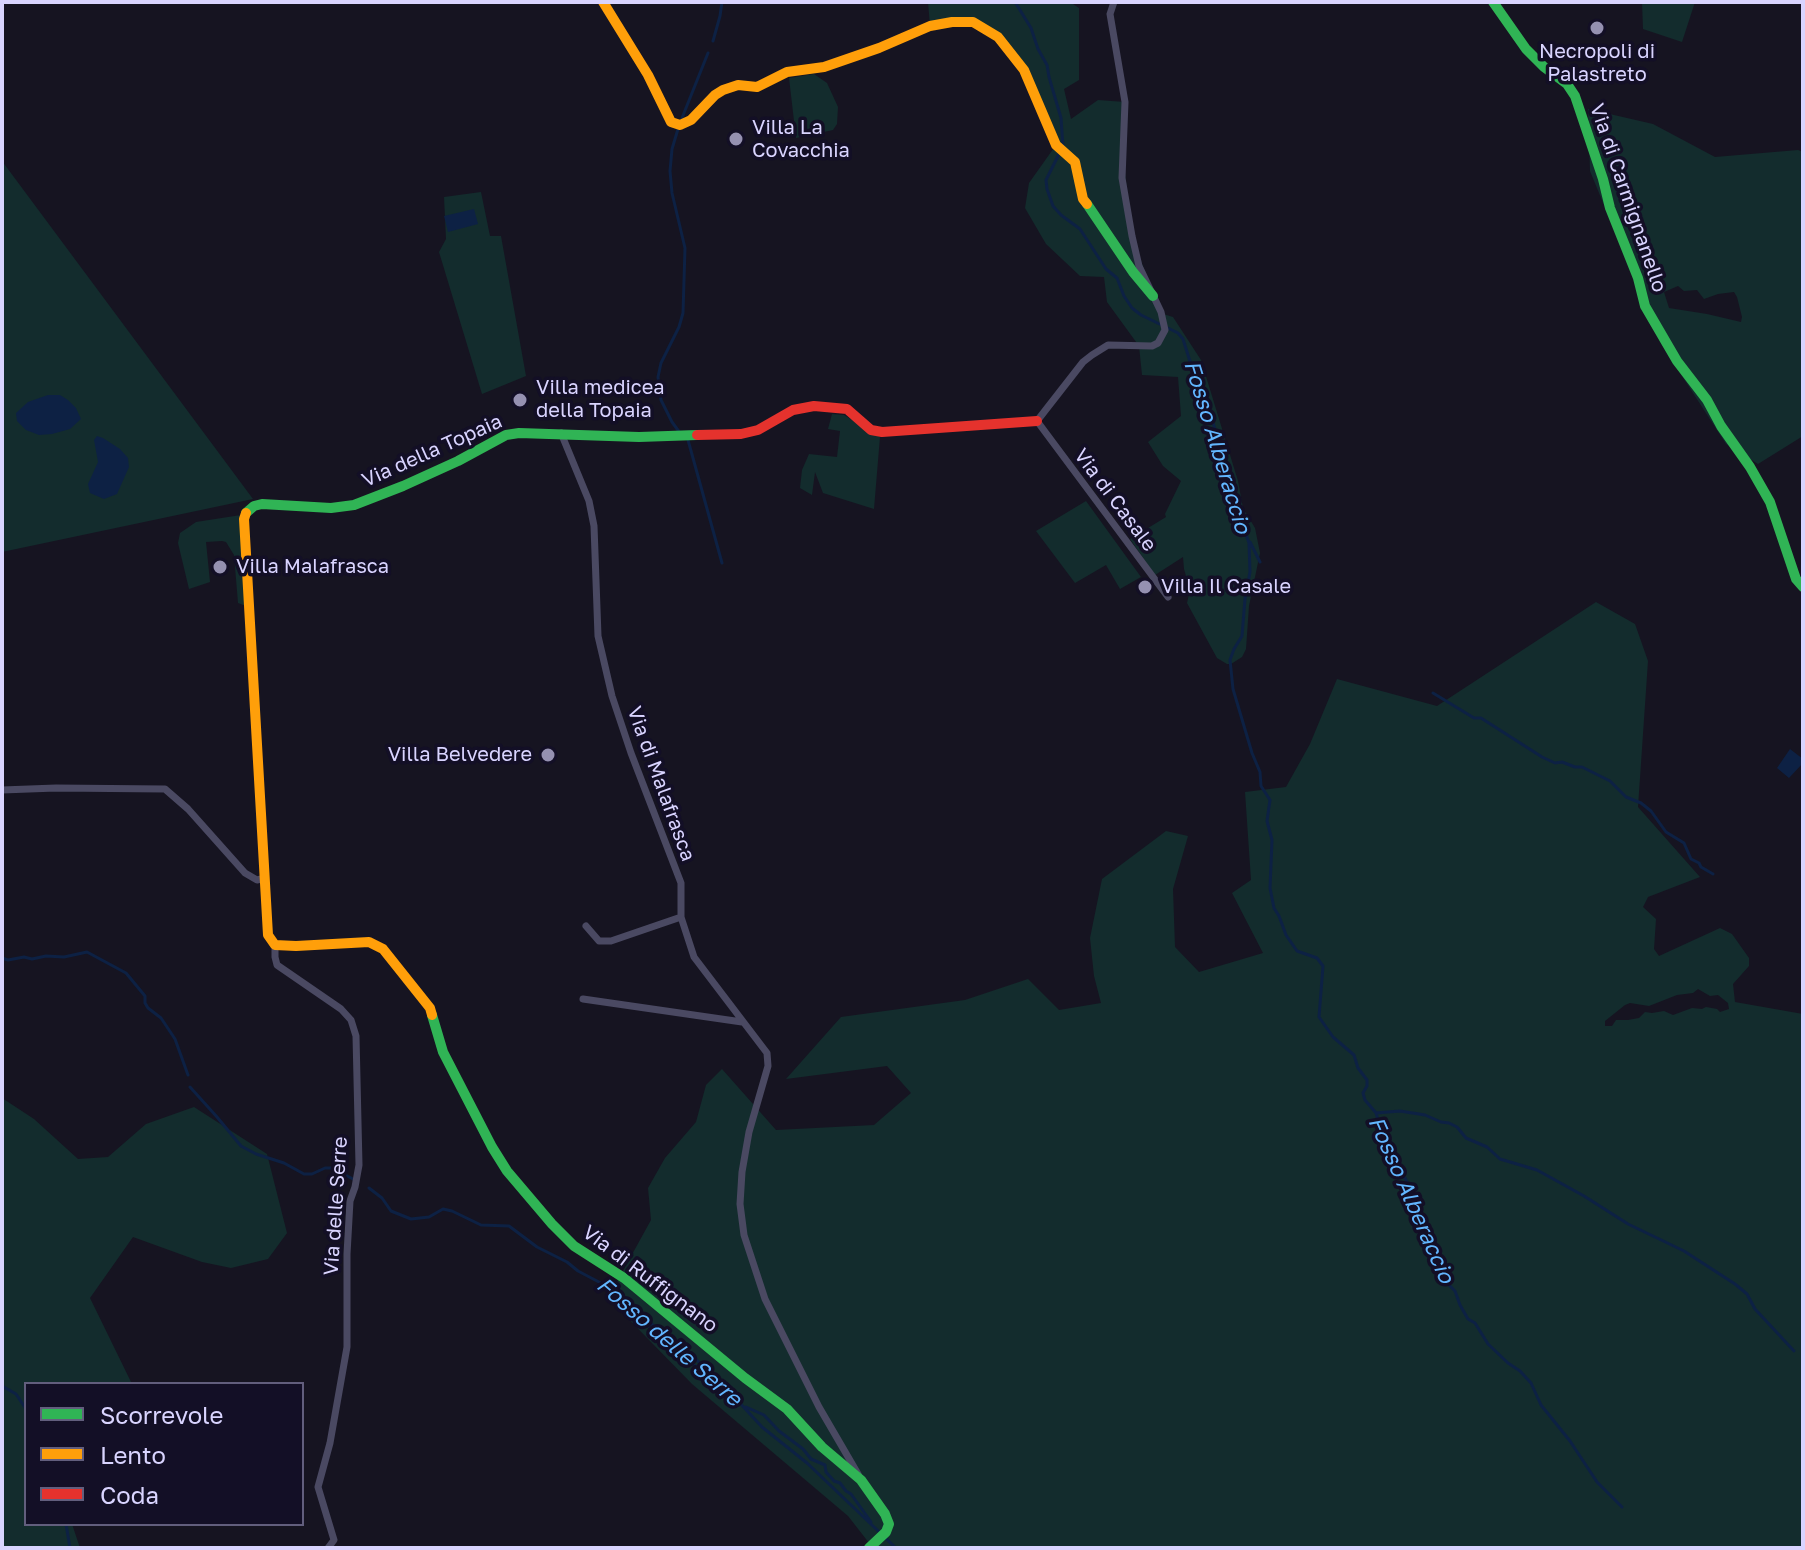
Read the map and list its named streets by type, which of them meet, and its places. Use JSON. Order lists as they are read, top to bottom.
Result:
{
  "streets": {
    "street": [
      "Via di Carmignanello",
      "Via della Topaia",
      "Via di Casale",
      "Via di Malafrasca",
      "Via delle Serre",
      "Via di Ruffignano"
    ]
  },
  "crossings": [
    ["Via della Topaia", "Via di Casale"],
    ["Via della Topaia", "Via di Malafrasca"],
    ["Via di Malafrasca", "Via di Ruffignano"],
    ["Via delle Serre", "Via di Ruffignano"]
  ],
  "water": ["Fosso Alberaccio", "Fosso delle Serre"],
  "places": [
    "Necropoli di Palastreto",
    "Villa La Covacchia",
    "Villa medicea della Topaia",
    "Villa Malafrasca",
    "Villa Il Casale",
    "Villa Belvedere"
  ],
  "legend": ["Scorrevole", "Lento", "Coda"]
}
